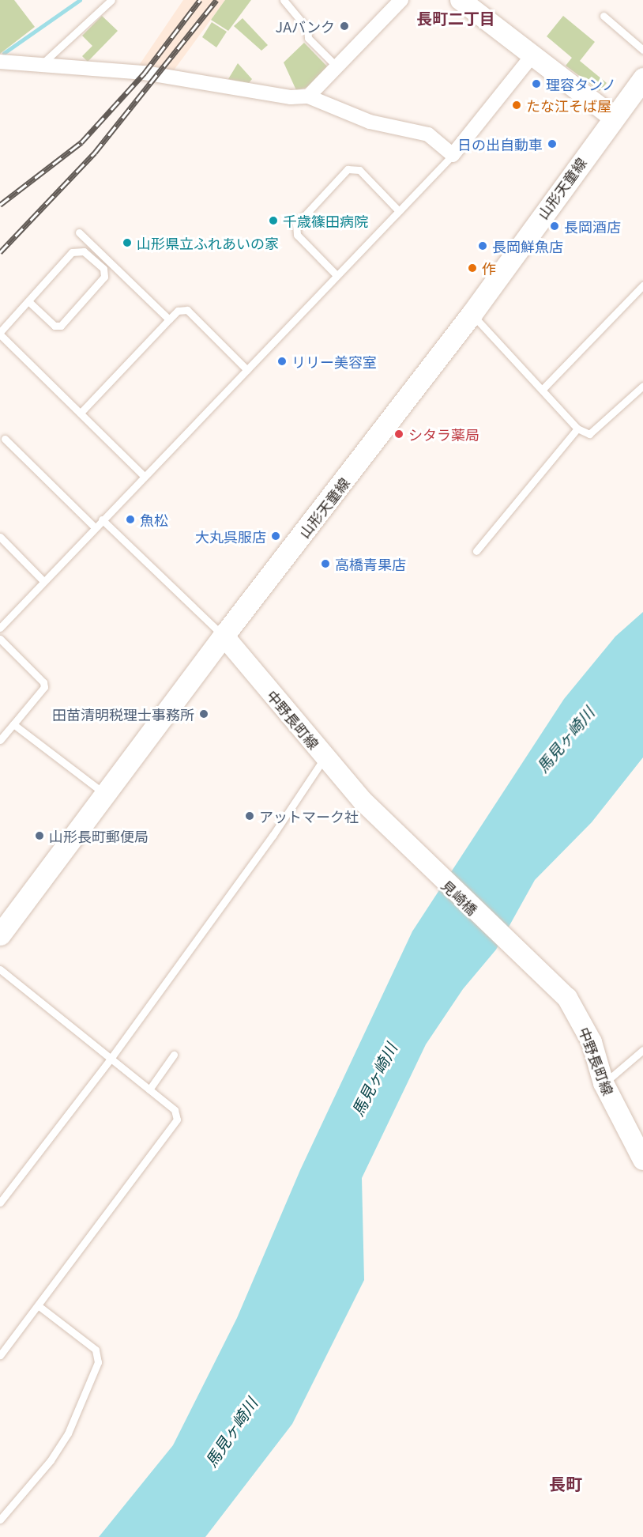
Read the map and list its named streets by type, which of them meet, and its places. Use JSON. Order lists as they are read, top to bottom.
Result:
{
  "streets": {
    "main road": ["山形天童線", "中野長町線", "見崎橋"]
  },
  "crossings": [
    ["山形天童線", "中野長町線"],
    ["中野長町線", "見崎橋"]
  ],
  "districts": ["長町二丁目", "長町"],
  "water": ["馬見ヶ崎川"],
  "places": [
    "JAバンク",
    "理容タンノ",
    "たな江そば屋",
    "日の出自動車",
    "千歳篠田病院",
    "長岡酒店",
    "山形県立ふれあいの家",
    "長岡鮮魚店",
    "作",
    "リリー美容室",
    "シタラ薬局",
    "魚松",
    "大丸呉服店",
    "高橋青果店",
    "田苗清明税理士事務所",
    "アットマーク社",
    "山形長町郵便局"
  ]
}
